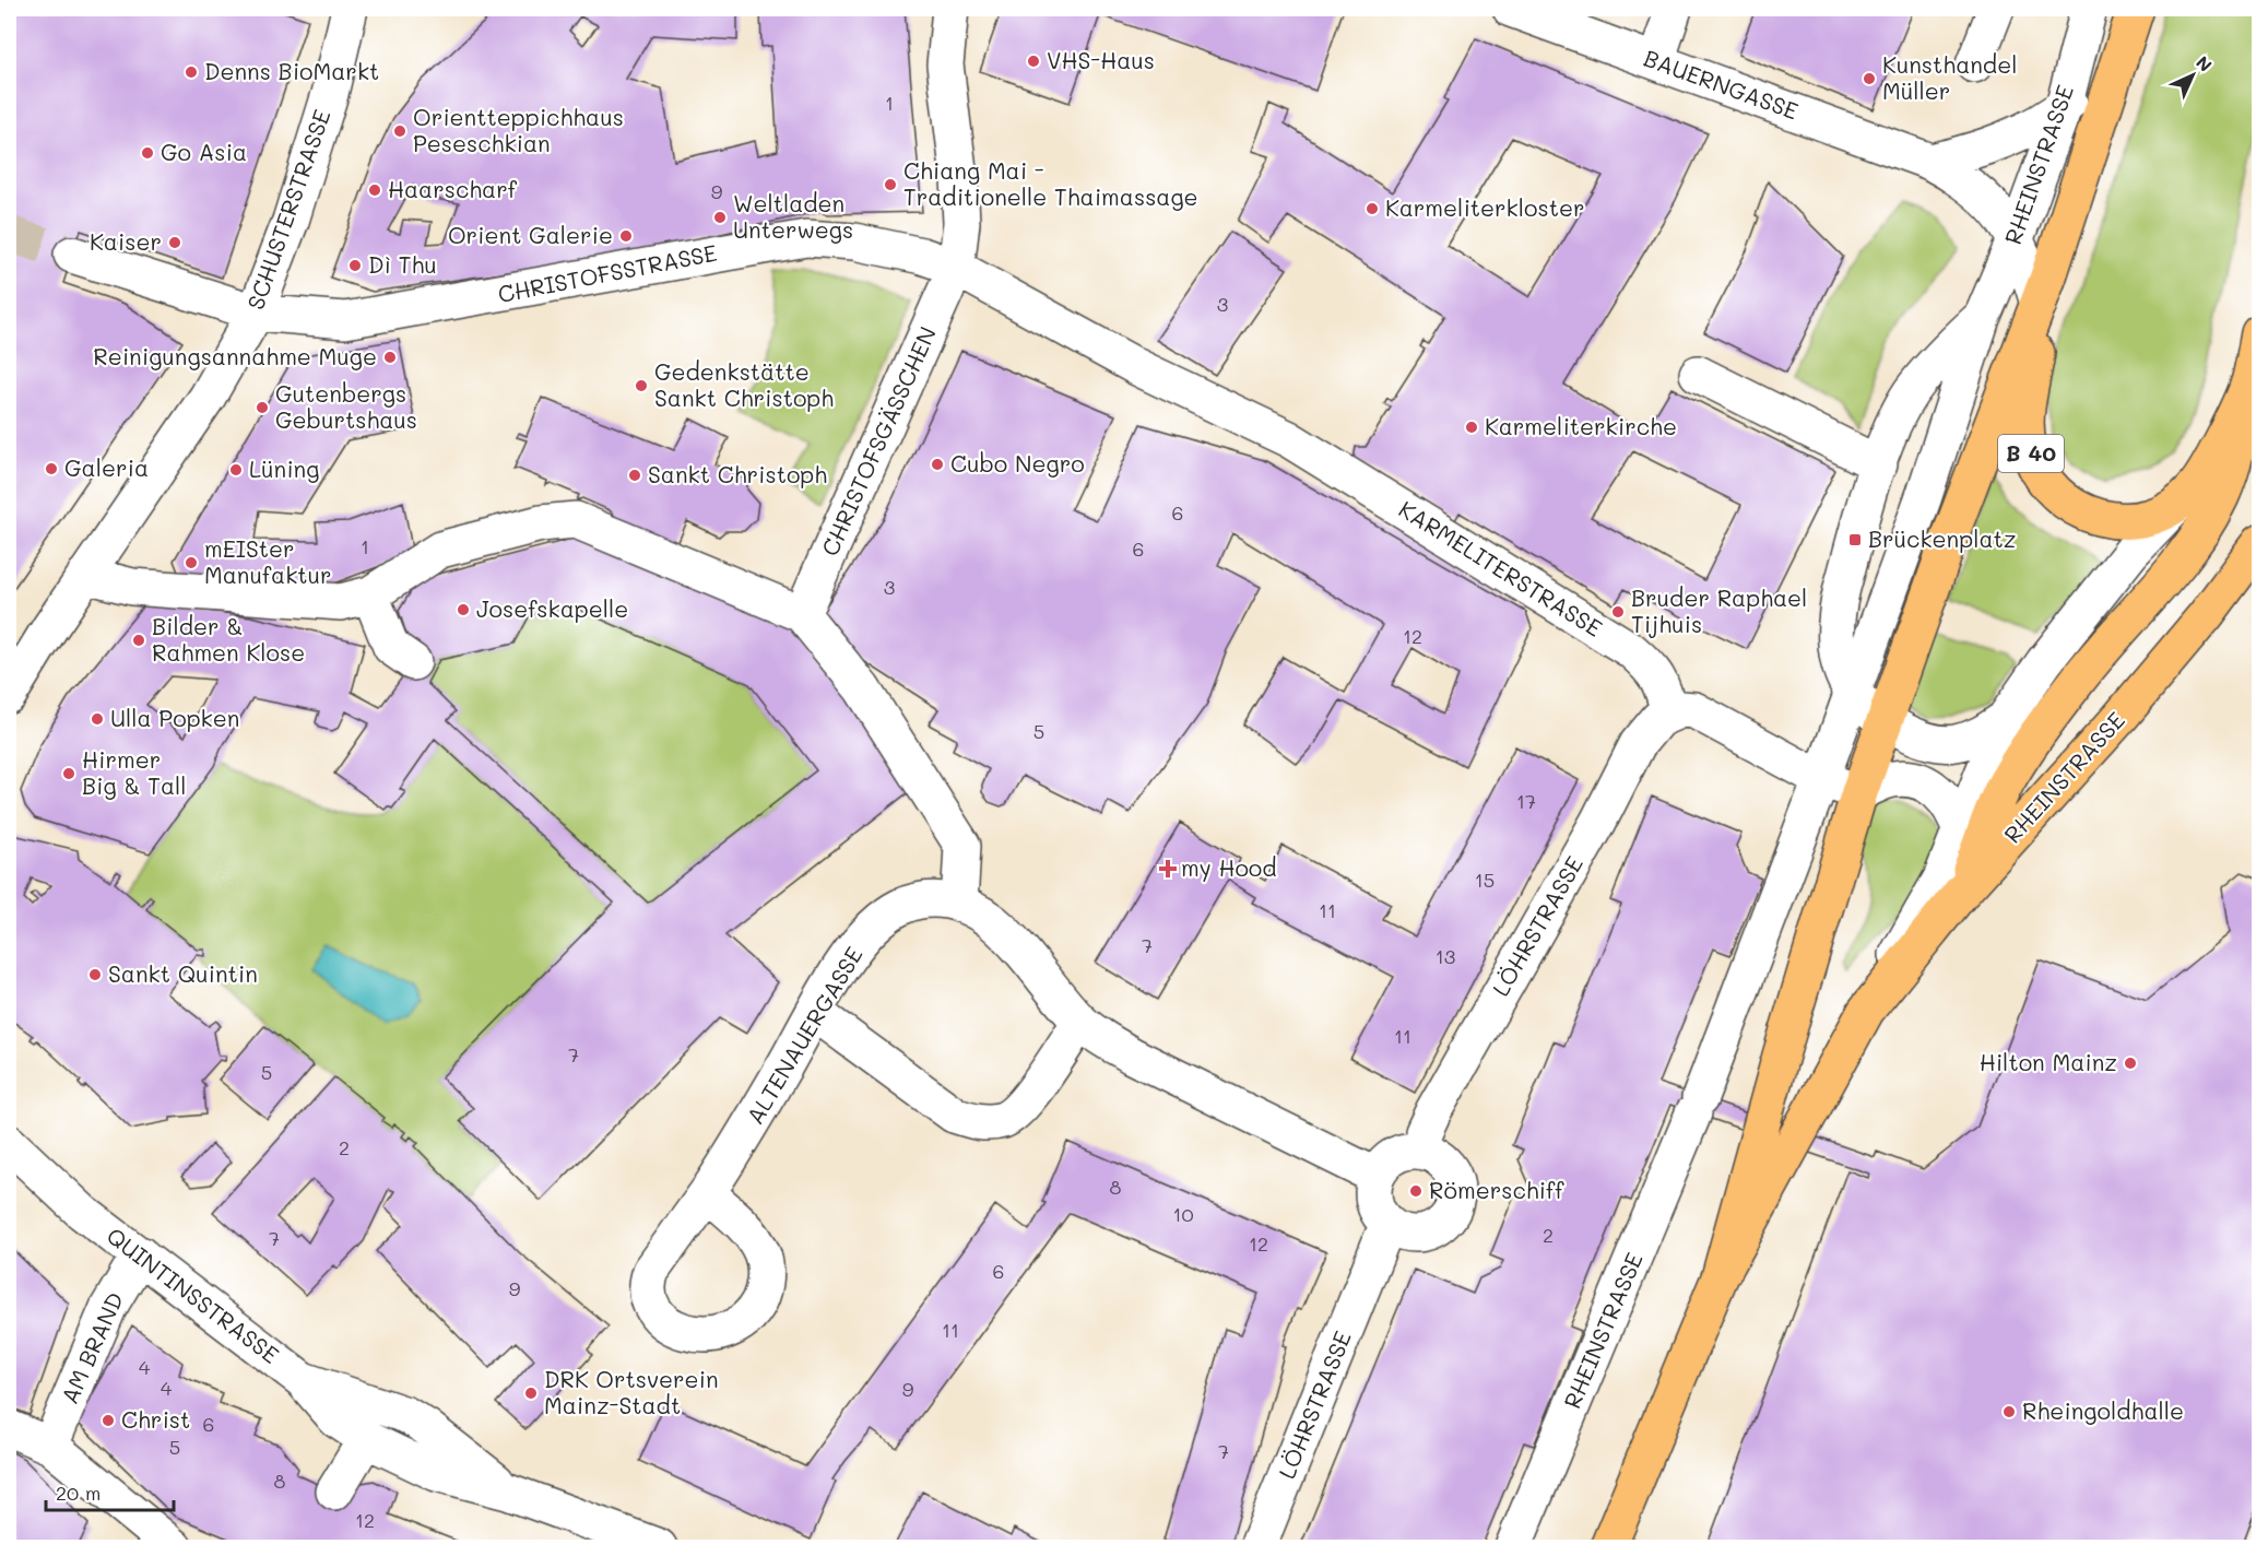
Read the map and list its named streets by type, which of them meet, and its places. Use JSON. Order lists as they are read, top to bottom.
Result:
{
  "streets": {
    "main road": ["RHEINSTRASSE", "B 40"],
    "street": [
      "BAUERNGASSE",
      "SCHUSTERSTRASSE",
      "CHRISTOFSSTRASSE",
      "CHRISTOFSGÄSSCHEN",
      "KARMELITERSTRASSE",
      "LÖHRSTRASSE",
      "ALTENAUERGASSE",
      "QUINTINSSTRASSE",
      "AM BRAND"
    ]
  },
  "crossings": [
    ["BAUERNGASSE", "RHEINSTRASSE"],
    ["SCHUSTERSTRASSE", "CHRISTOFSSTRASSE"],
    ["CHRISTOFSSTRASSE", "CHRISTOFSGÄSSCHEN"],
    ["CHRISTOFSSTRASSE", "KARMELITERSTRASSE"],
    ["KARMELITERSTRASSE", "LÖHRSTRASSE"],
    ["QUINTINSSTRASSE", "AM BRAND"]
  ],
  "places": {
    "other": [
      "VHS-Haus",
      "Denns BioMarkt",
      "Kunsthandel Müller",
      "Orientteppichhaus Peseschkian",
      "Go Asia",
      "Chiang Mai - Traditionelle Thaimassage",
      "Haarscharf",
      "Karmeliterkloster",
      "Weltladen Unterwegs",
      "Orient Galerie",
      "Kaiser",
      "Dì Thu",
      "Reinigungsannahme Muge",
      "Gedenkstätte Sankt Christoph",
      "Gutenbergs Geburtshaus",
      "Karmeliterkirche",
      "Cubo Negro",
      "Galeria",
      "Lüning",
      "Sankt Christoph",
      "mEISter Manufaktur",
      "Josefskapelle",
      "Bruder Raphael Tijhuis",
      "Bilder & Rahmen Klose",
      "Ulla Popken",
      "Hirmer Big & Tall",
      "Sankt Quintin",
      "Hilton Mainz",
      "Römerschiff",
      "DRK Ortsverein Mainz-Stadt",
      "Rheingoldhalle",
      "Christ"
    ],
    "transit": ["Brückenplatz"],
    "health": ["my Hood"]
  },
  "house_numbers": [
    "1",
    "9",
    "3",
    "6",
    "1",
    "6",
    "3",
    "12",
    "5",
    "17",
    "15",
    "11",
    "7",
    "13",
    "11",
    "7",
    "5",
    "2",
    "8",
    "10",
    "2",
    "7",
    "12",
    "6",
    "9",
    "11",
    "4",
    "4",
    "9",
    "6",
    "5",
    "7",
    "8",
    "12"
  ],
  "scale_bar": "20 m",
  "north": "top right"
}
